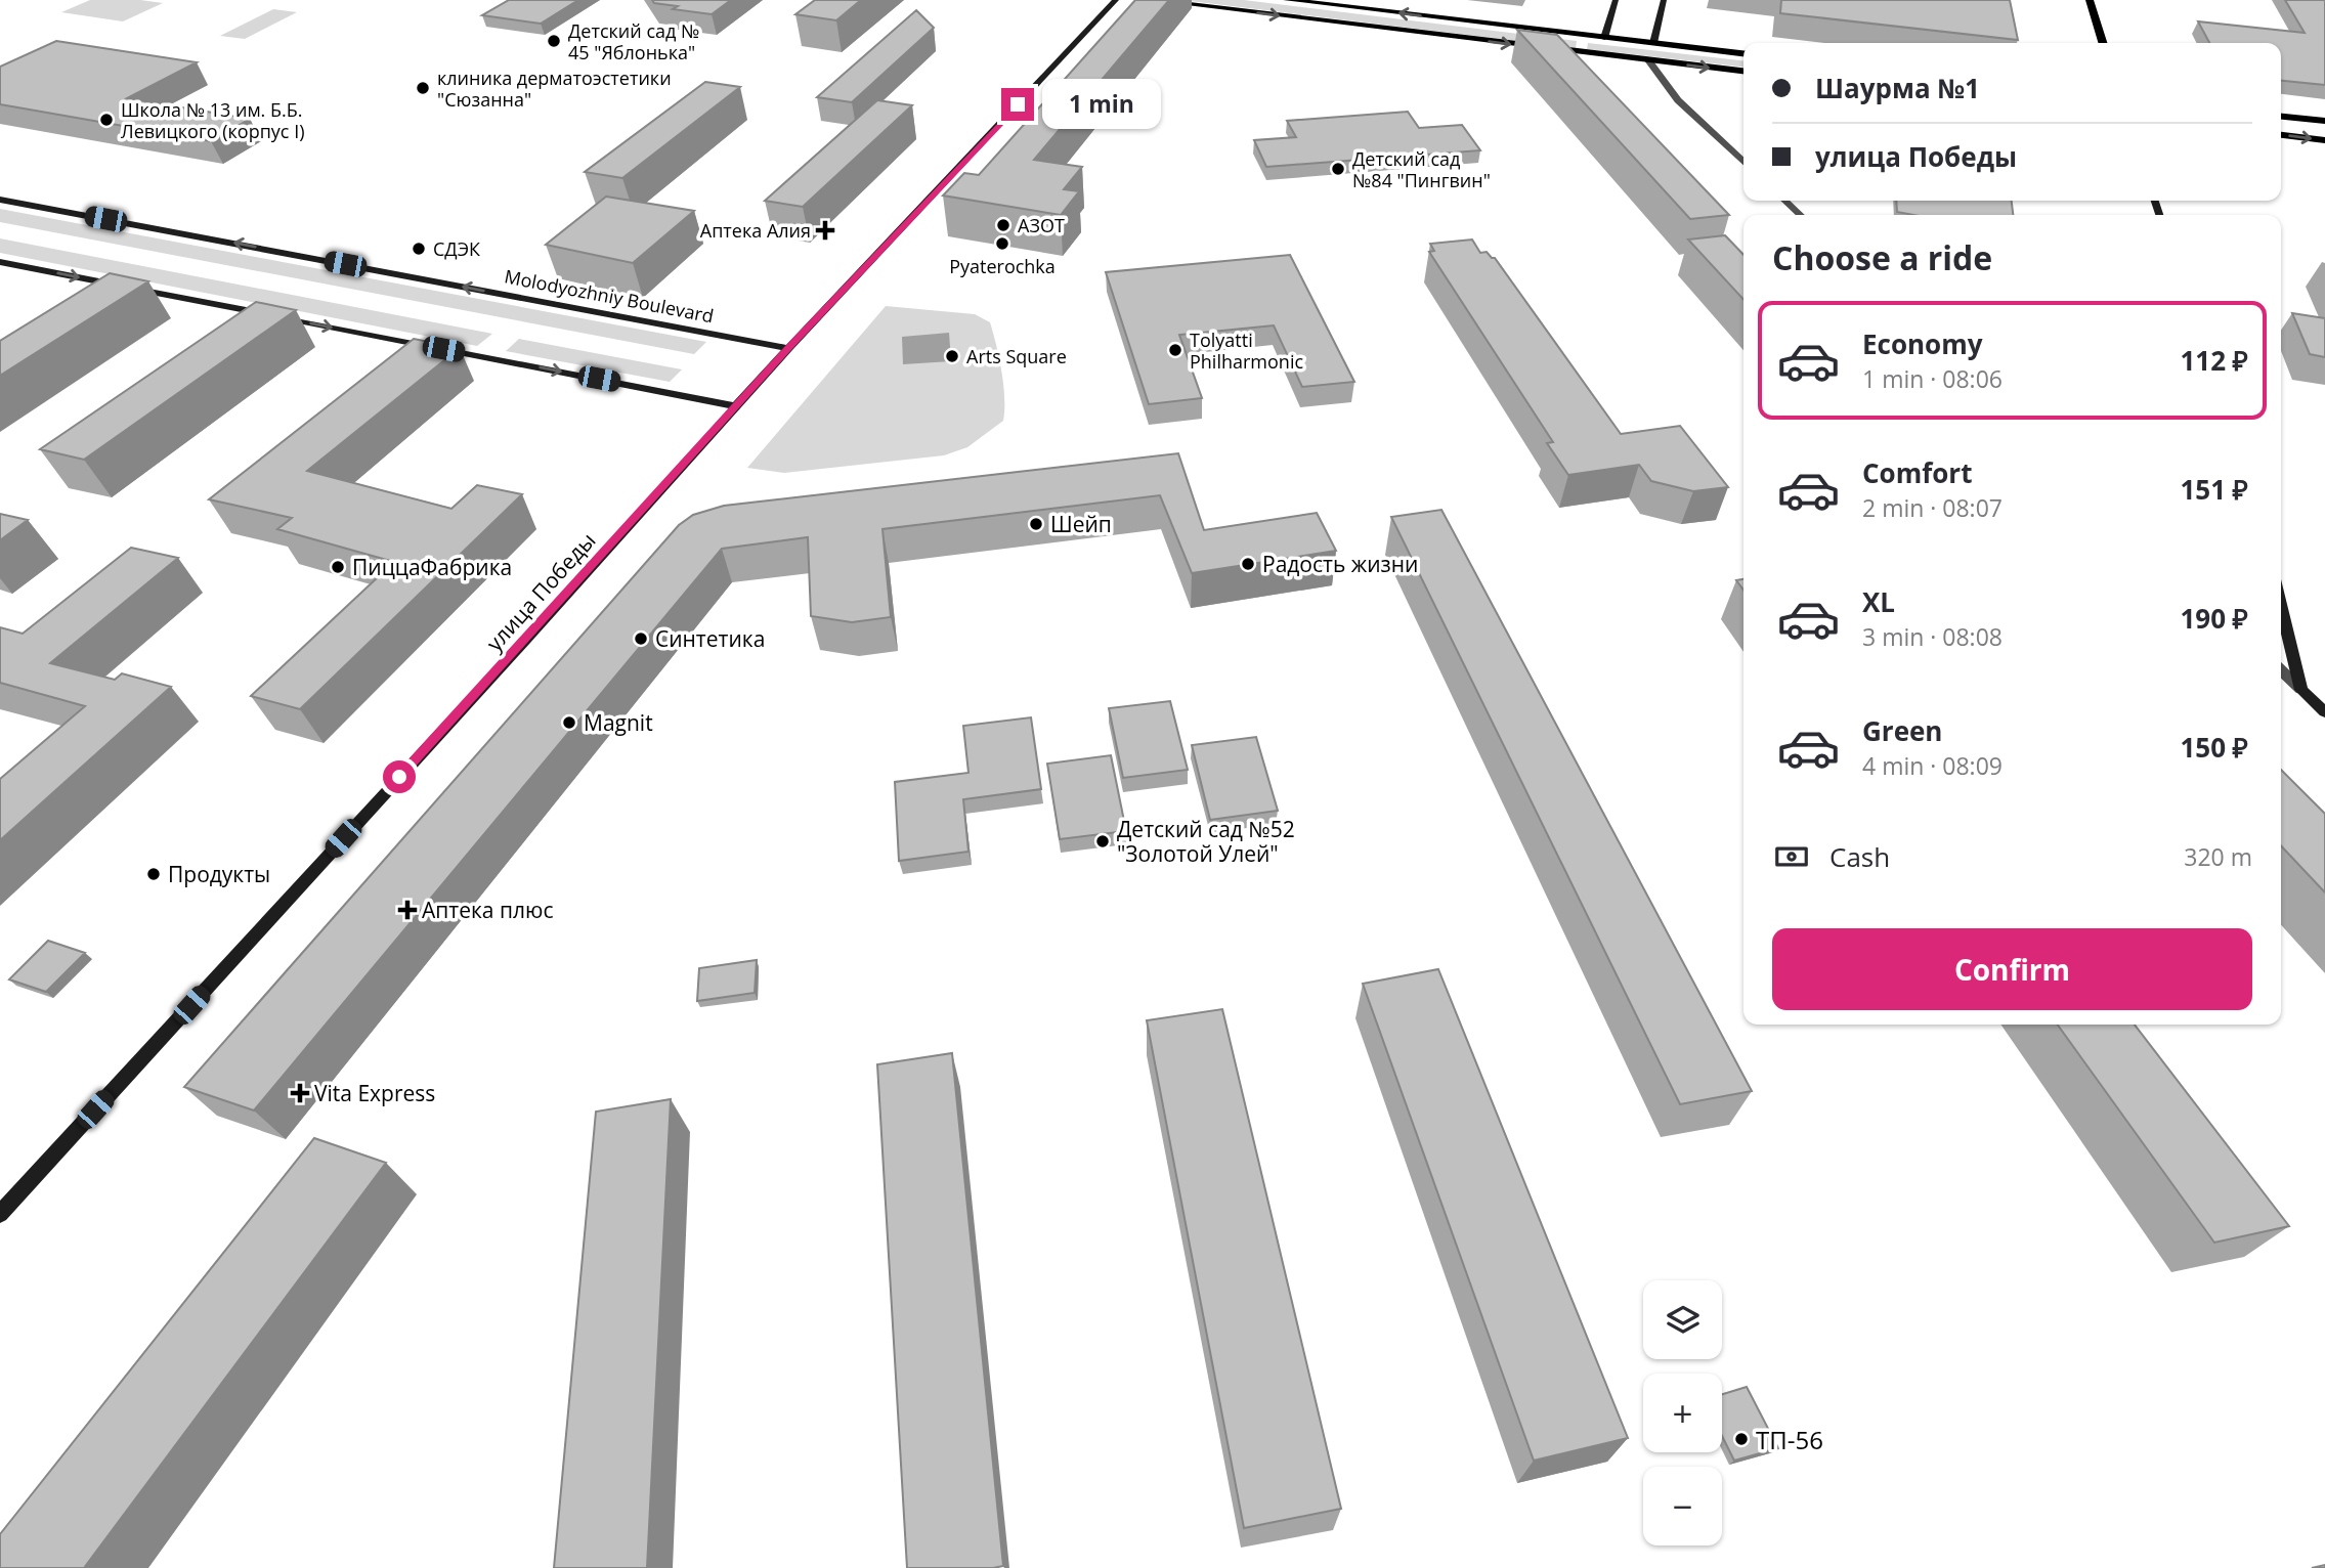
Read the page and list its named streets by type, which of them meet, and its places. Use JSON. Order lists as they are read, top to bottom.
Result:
{
  "streets": {
    "main road": ["Molodyozhniy Boulevard", "улица Победы"]
  },
  "crossings": [
    ["Molodyozhniy Boulevard", "улица Победы"]
  ],
  "places": {
    "other": [
      "Детский сад № 45 \"Яблонька\"",
      "клиника дерматоэстетики \"Сюзанна\"",
      "Школа № 13 им. Б.Б. Левицкого (корпус I)",
      "Детский сад №84 \"Пингвин\"",
      "АЗОТ",
      "Pyaterochka",
      "СДЭК",
      "Tolyatti Philharmonic",
      "Arts Square",
      "Шейп",
      "Радость жизни",
      "ПиццаФабрика",
      "Синтетика",
      "Magnit",
      "Детский сад №52 \"Золотой Улей\"",
      "Продукты",
      "ТП-56"
    ],
    "health": ["Аптека Алия", "Аптека плюс", "Vita Express"]
  },
  "page": {
    "banner": ["Шаурма №1", "улица Победы"],
    "bubble": "1 min",
    "heading": "Choose a ride",
    "list": [
      {
        "name": "Economy",
        "note": "1 min · 08:06",
        "value": "112 ₽"
      },
      {
        "name": "Comfort",
        "note": "2 min · 08:07",
        "value": "151 ₽"
      },
      {
        "name": "XL",
        "note": "3 min · 08:08",
        "value": "190 ₽"
      },
      {
        "name": "Green",
        "note": "4 min · 08:09",
        "value": "150 ₽"
      }
    ],
    "pay": ["Cash", "320 m"],
    "buttons": "Confirm",
    "map_buttons": ["+", "−"]
  }
}
